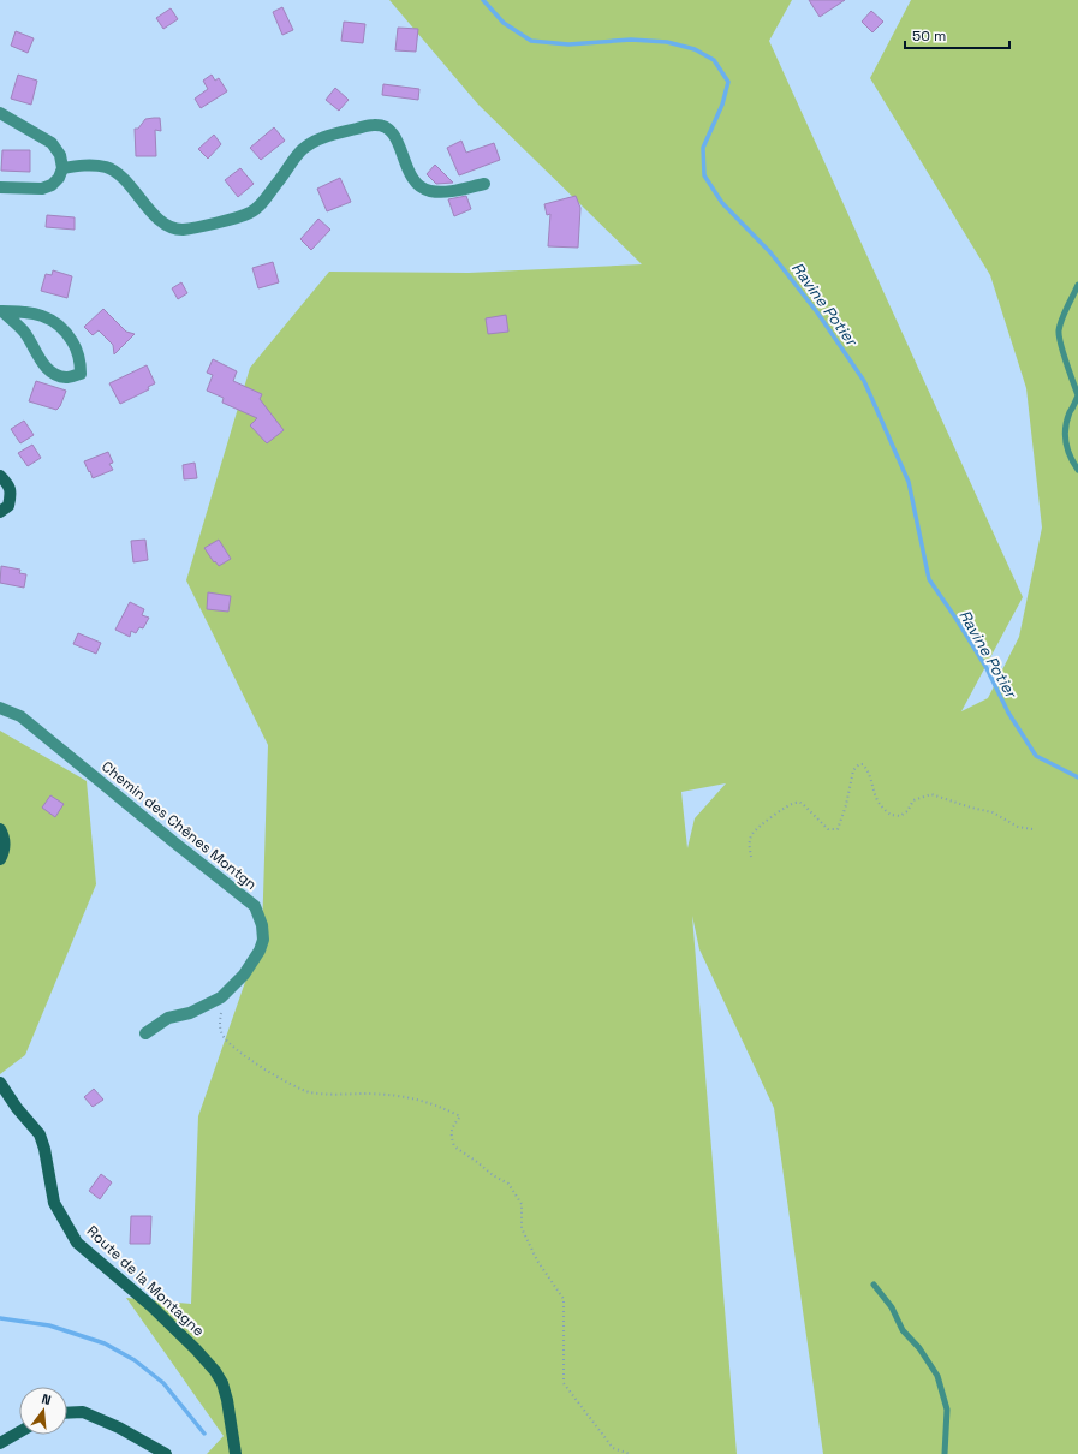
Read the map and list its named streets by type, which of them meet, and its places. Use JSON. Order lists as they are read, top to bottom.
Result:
{
  "streets": {
    "main road": ["Route de la Montagne"],
    "street": ["Chemin des Chênes Montgn"]
  },
  "water": ["Ravine Potier"],
  "scale_bar": "50 m",
  "north": "top"
}
